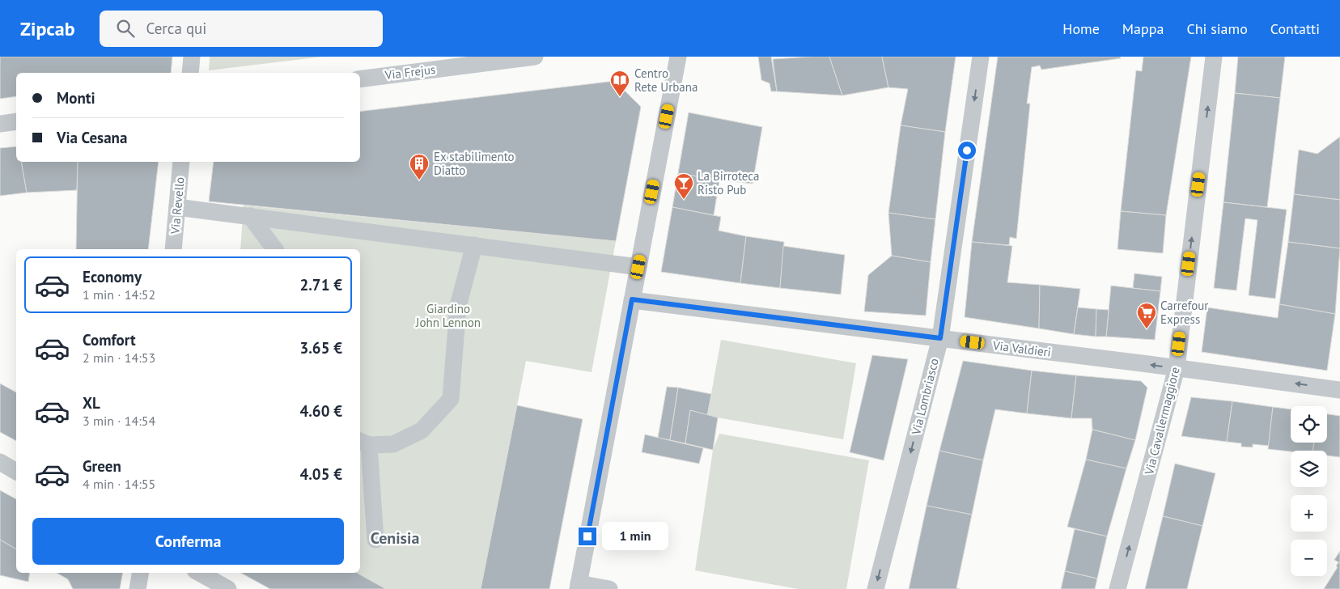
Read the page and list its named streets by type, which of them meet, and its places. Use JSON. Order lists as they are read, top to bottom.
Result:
{
  "streets": {
    "street": [
      "Via Frejus",
      "Via Revello",
      "Via Valdieri",
      "Via Lombriasco",
      "Via Cavallermaggiore"
    ]
  },
  "crossings": [
    ["Via Valdieri", "Via Lombriasco"],
    ["Via Valdieri", "Via Cavallermaggiore"]
  ],
  "one_way": ["Via Valdieri", "Via Lombriasco", "Via Cavallermaggiore"],
  "districts": ["Cenisia"],
  "parks": ["Giardino John Lennon"],
  "places": {
    "library": ["Centro Rete Urbana"],
    "building": ["Ex stabilimento Diatto"],
    "bar": ["La Birroteca Risto Pub"],
    "supermarket": ["Carrefour Express"]
  },
  "page": {
    "header": "Zipcab",
    "search": "Cerca qui",
    "nav": [
      "Home",
      "Mappa",
      "Chi siamo",
      "Contatti"
    ],
    "banner": ["Monti", "Via Cesana"],
    "list": [
      {
        "name": "Economy",
        "note": "1 min · 14:52",
        "value": "2.71 €"
      },
      {
        "name": "Comfort",
        "note": "2 min · 14:53",
        "value": "3.65 €"
      },
      {
        "name": "XL",
        "note": "3 min · 14:54",
        "value": "4.60 €"
      },
      {
        "name": "Green",
        "note": "4 min · 14:55",
        "value": "4.05 €"
      }
    ],
    "map_buttons": ["+", "−"],
    "buttons": "Conferma",
    "bubble": "1 min"
  }
}
